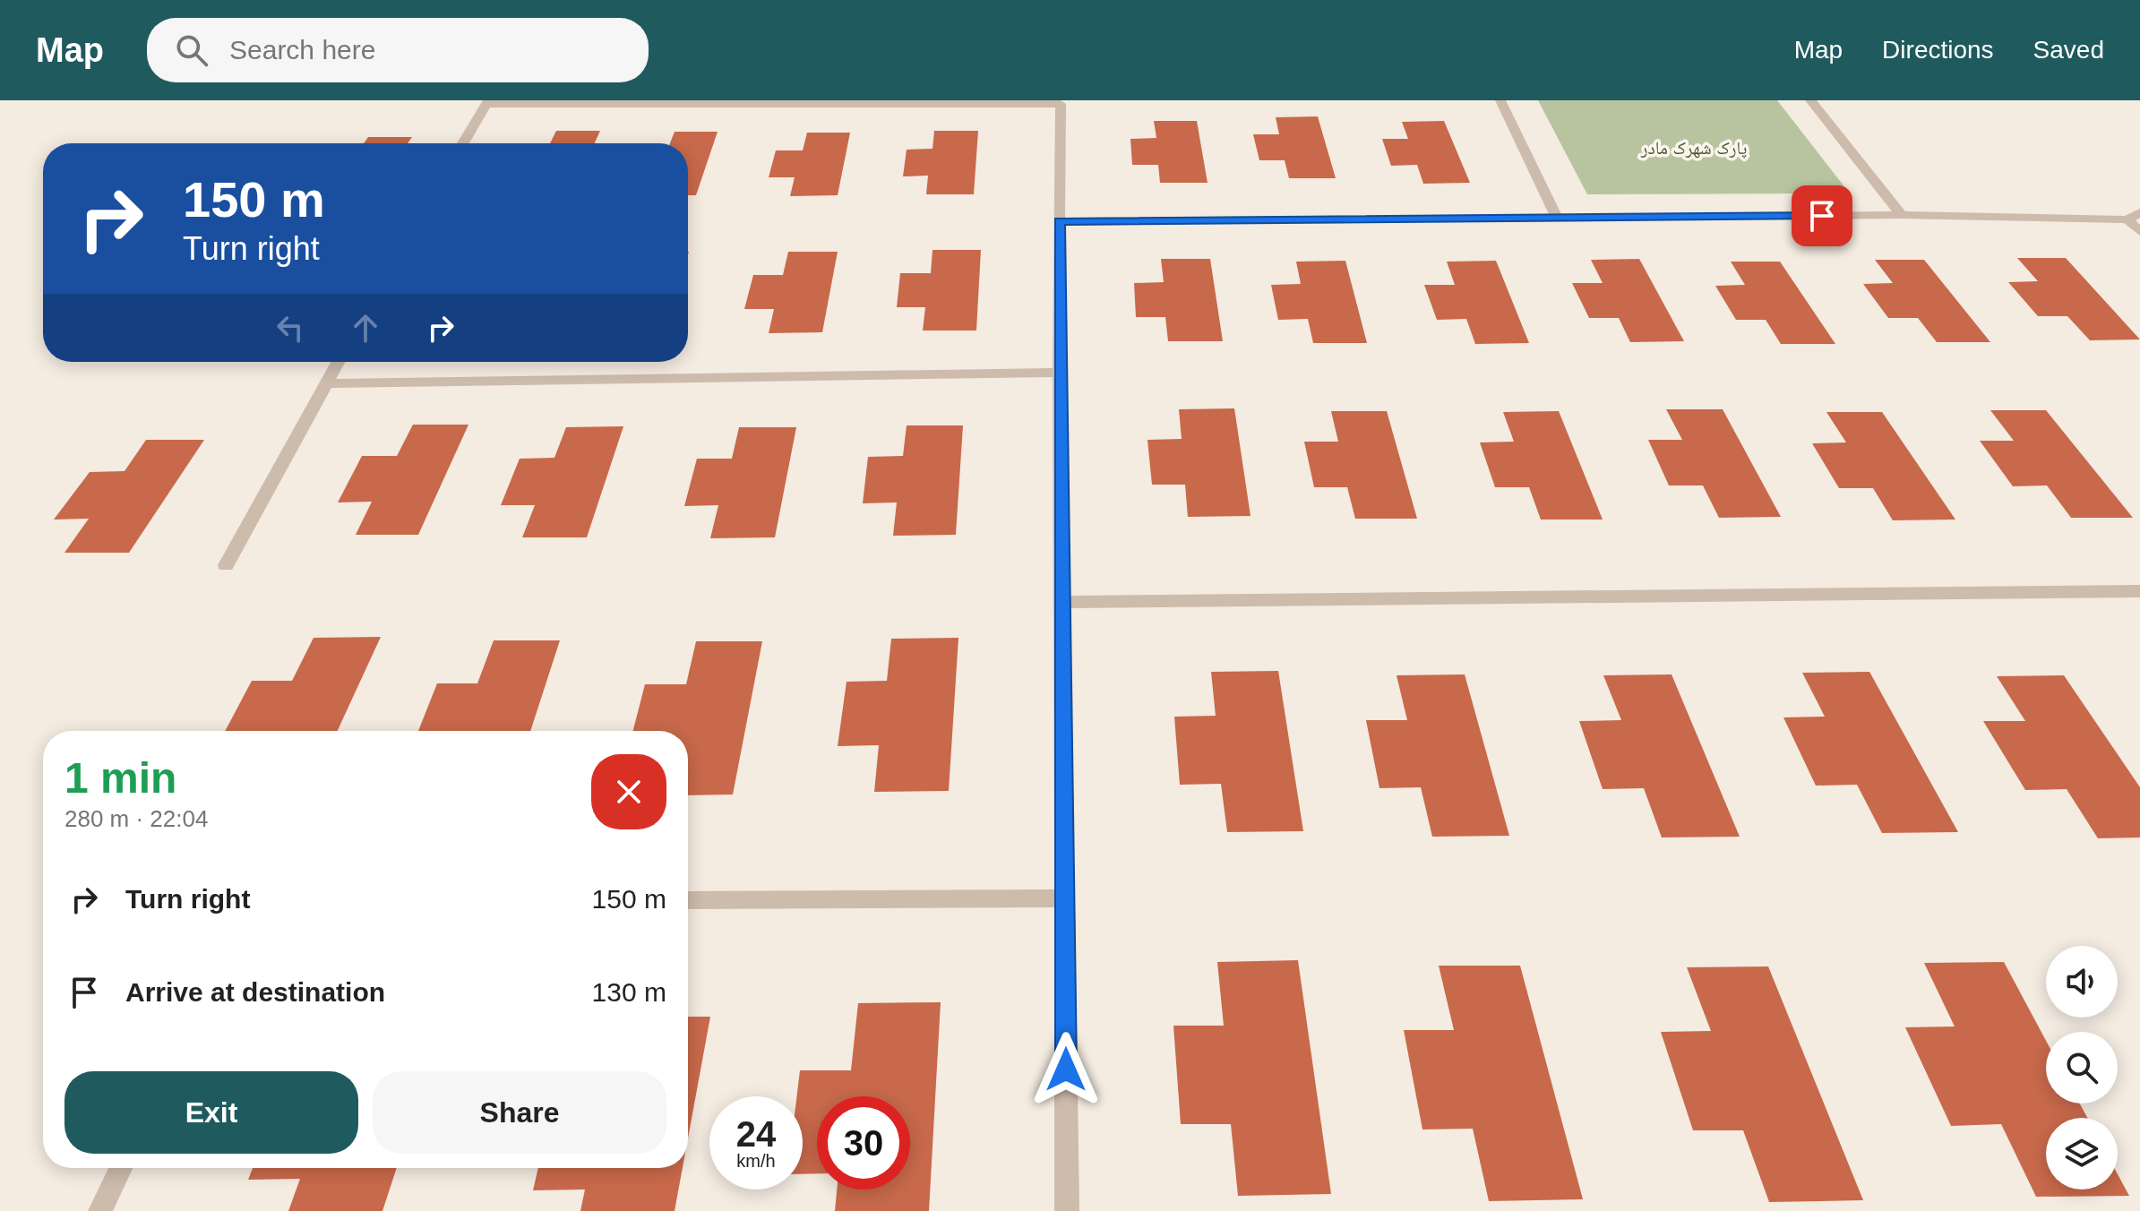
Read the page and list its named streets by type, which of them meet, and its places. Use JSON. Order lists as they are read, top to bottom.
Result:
{
  "parks": ["پارک شهرک مادر"],
  "page": {
    "header": "Map",
    "search": "Search here",
    "nav": ["Map", "Directions", "Saved"],
    "turn": ["150 m", "Turn right"],
    "heading": ["1 min", "280 m · 22:04"],
    "list": [
      {
        "name": "Turn right",
        "value": "150 m"
      },
      {
        "name": "Arrive at destination",
        "value": "130 m"
      }
    ],
    "buttons": ["Exit", "Share"],
    "speed": "24 km/h",
    "limit": "30"
  }
}
